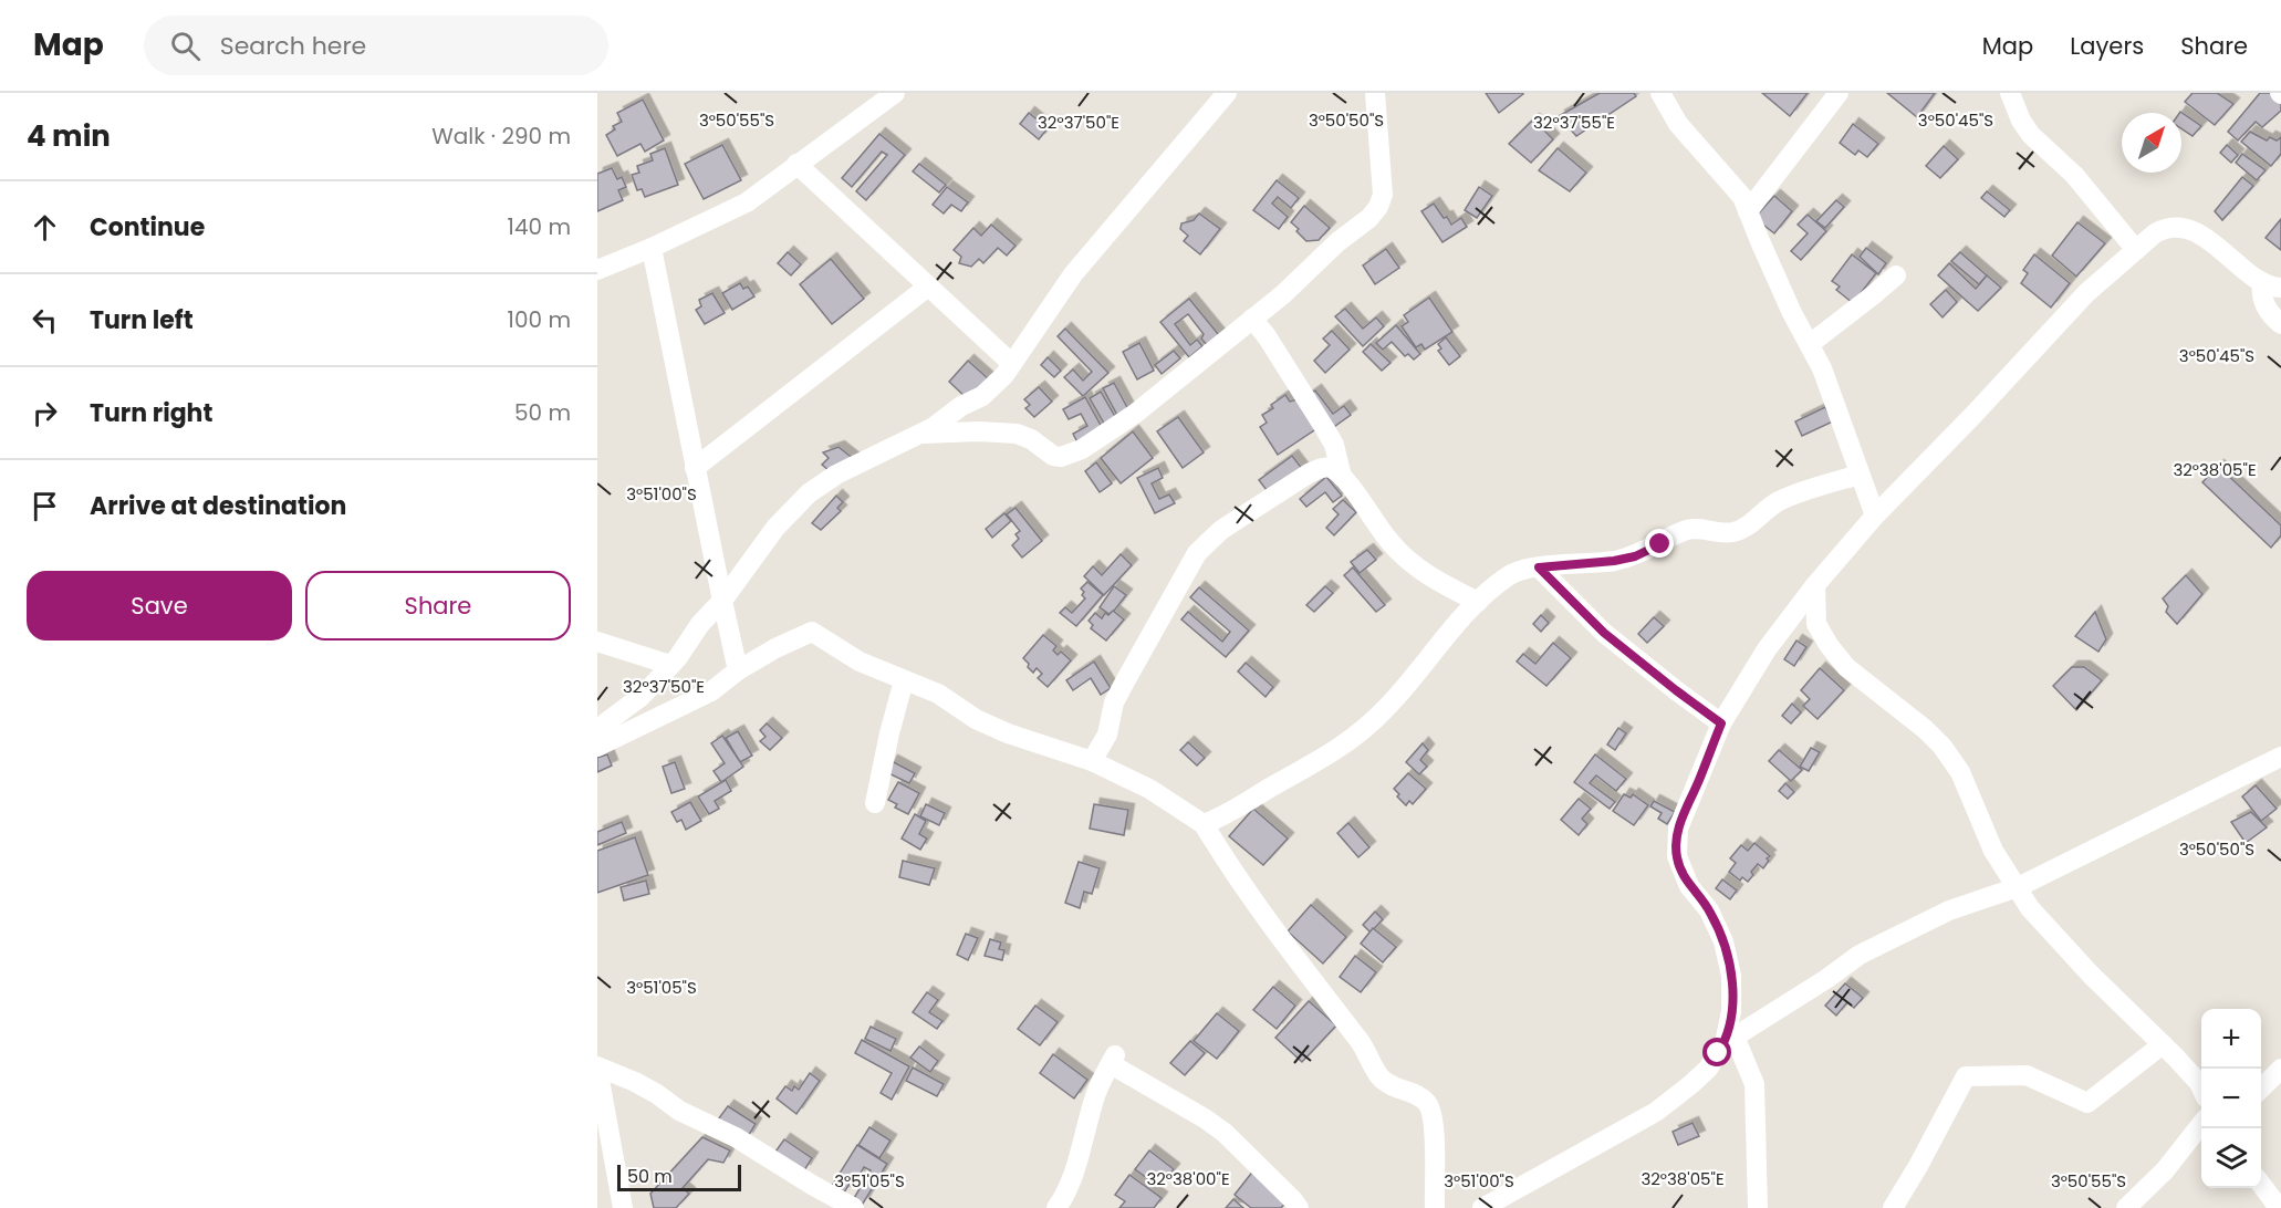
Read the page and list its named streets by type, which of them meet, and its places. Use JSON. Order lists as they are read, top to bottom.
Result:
{
  "scale_bar": "50 m",
  "north": "top right",
  "page": {
    "header": "Map",
    "search": "Search here",
    "nav": ["Map", "Layers", "Share"],
    "heading": ["4 min", "Walk · 290 m"],
    "list": [
      ["Continue", "140 m"],
      ["Turn left", "100 m"],
      ["Turn right", "50 m"],
      "Arrive at destination"
    ],
    "buttons": ["Save", "Share"],
    "map_buttons": ["+", "−"],
    "scale": "50 m"
  },
  "coordinates": [
    "3°50'55\"S",
    "3°50'50\"S",
    "3°50'45\"S",
    "32°37'50\"E",
    "32°37'55\"E",
    "32°38'05\"E",
    "3°51'00\"S",
    "3°51'05\"S",
    "32°38'00\"E"
  ]
}
